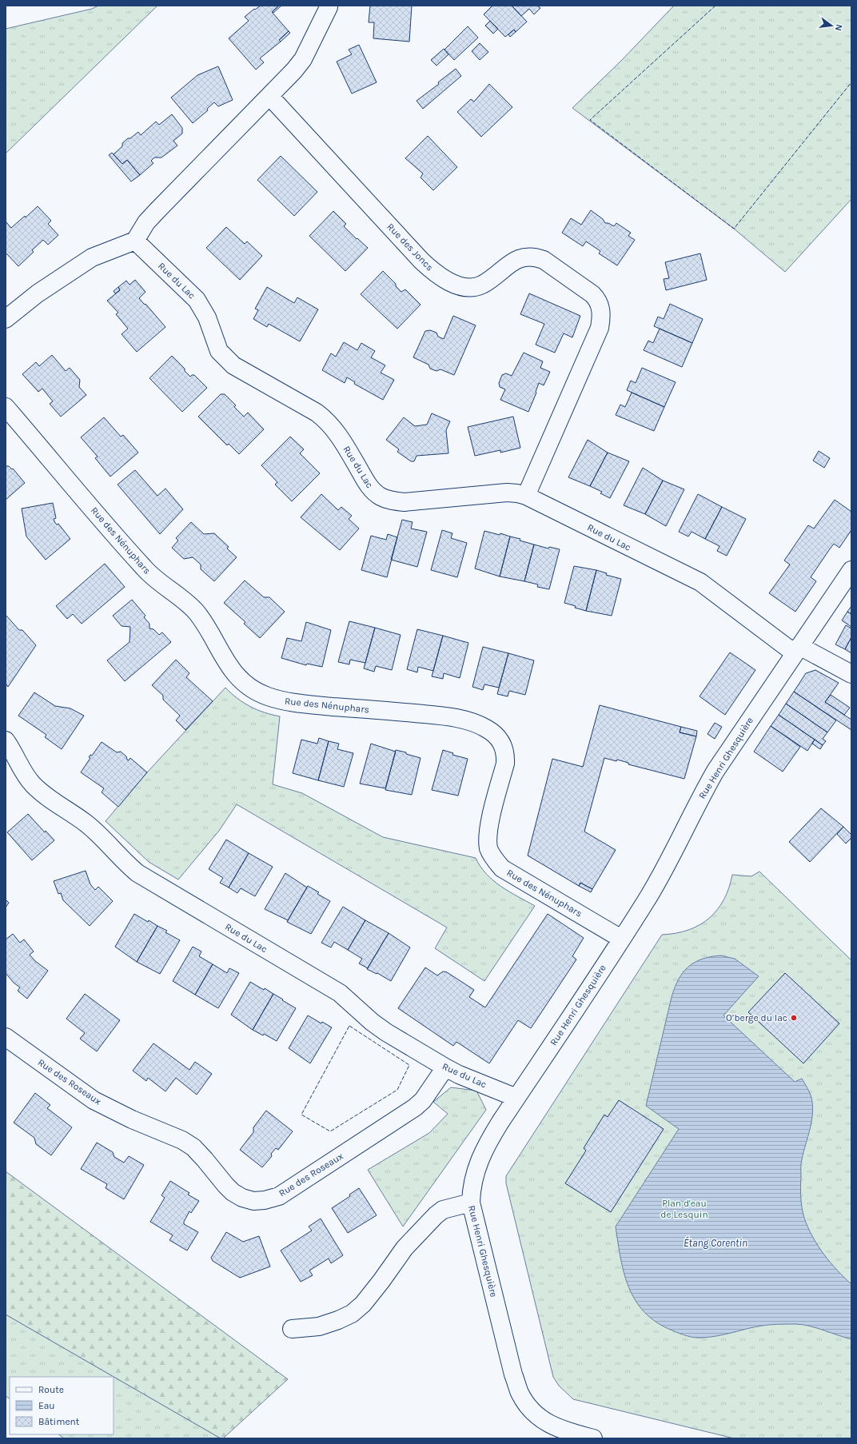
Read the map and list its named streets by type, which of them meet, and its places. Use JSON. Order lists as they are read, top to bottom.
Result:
{
  "streets": {
    "street": [
      "Rue des Joncs",
      "Rue du Lac",
      "Rue des Nénuphars",
      "Rue Henri Ghesquière",
      "Rue des Roseaux"
    ]
  },
  "crossings": [
    ["Rue des Joncs", "Rue du Lac"],
    ["Rue du Lac", "Rue Henri Ghesquière"],
    ["Rue du Lac", "Rue des Roseaux"],
    ["Rue des Nénuphars", "Rue Henri Ghesquière"]
  ],
  "water": ["Étang Corentin"],
  "parks": ["Plan d'eau de Lesquin"],
  "places": ["O’berge du lac"],
  "legend": ["Route", "Eau", "Bâtiment"],
  "north": "right"
}
